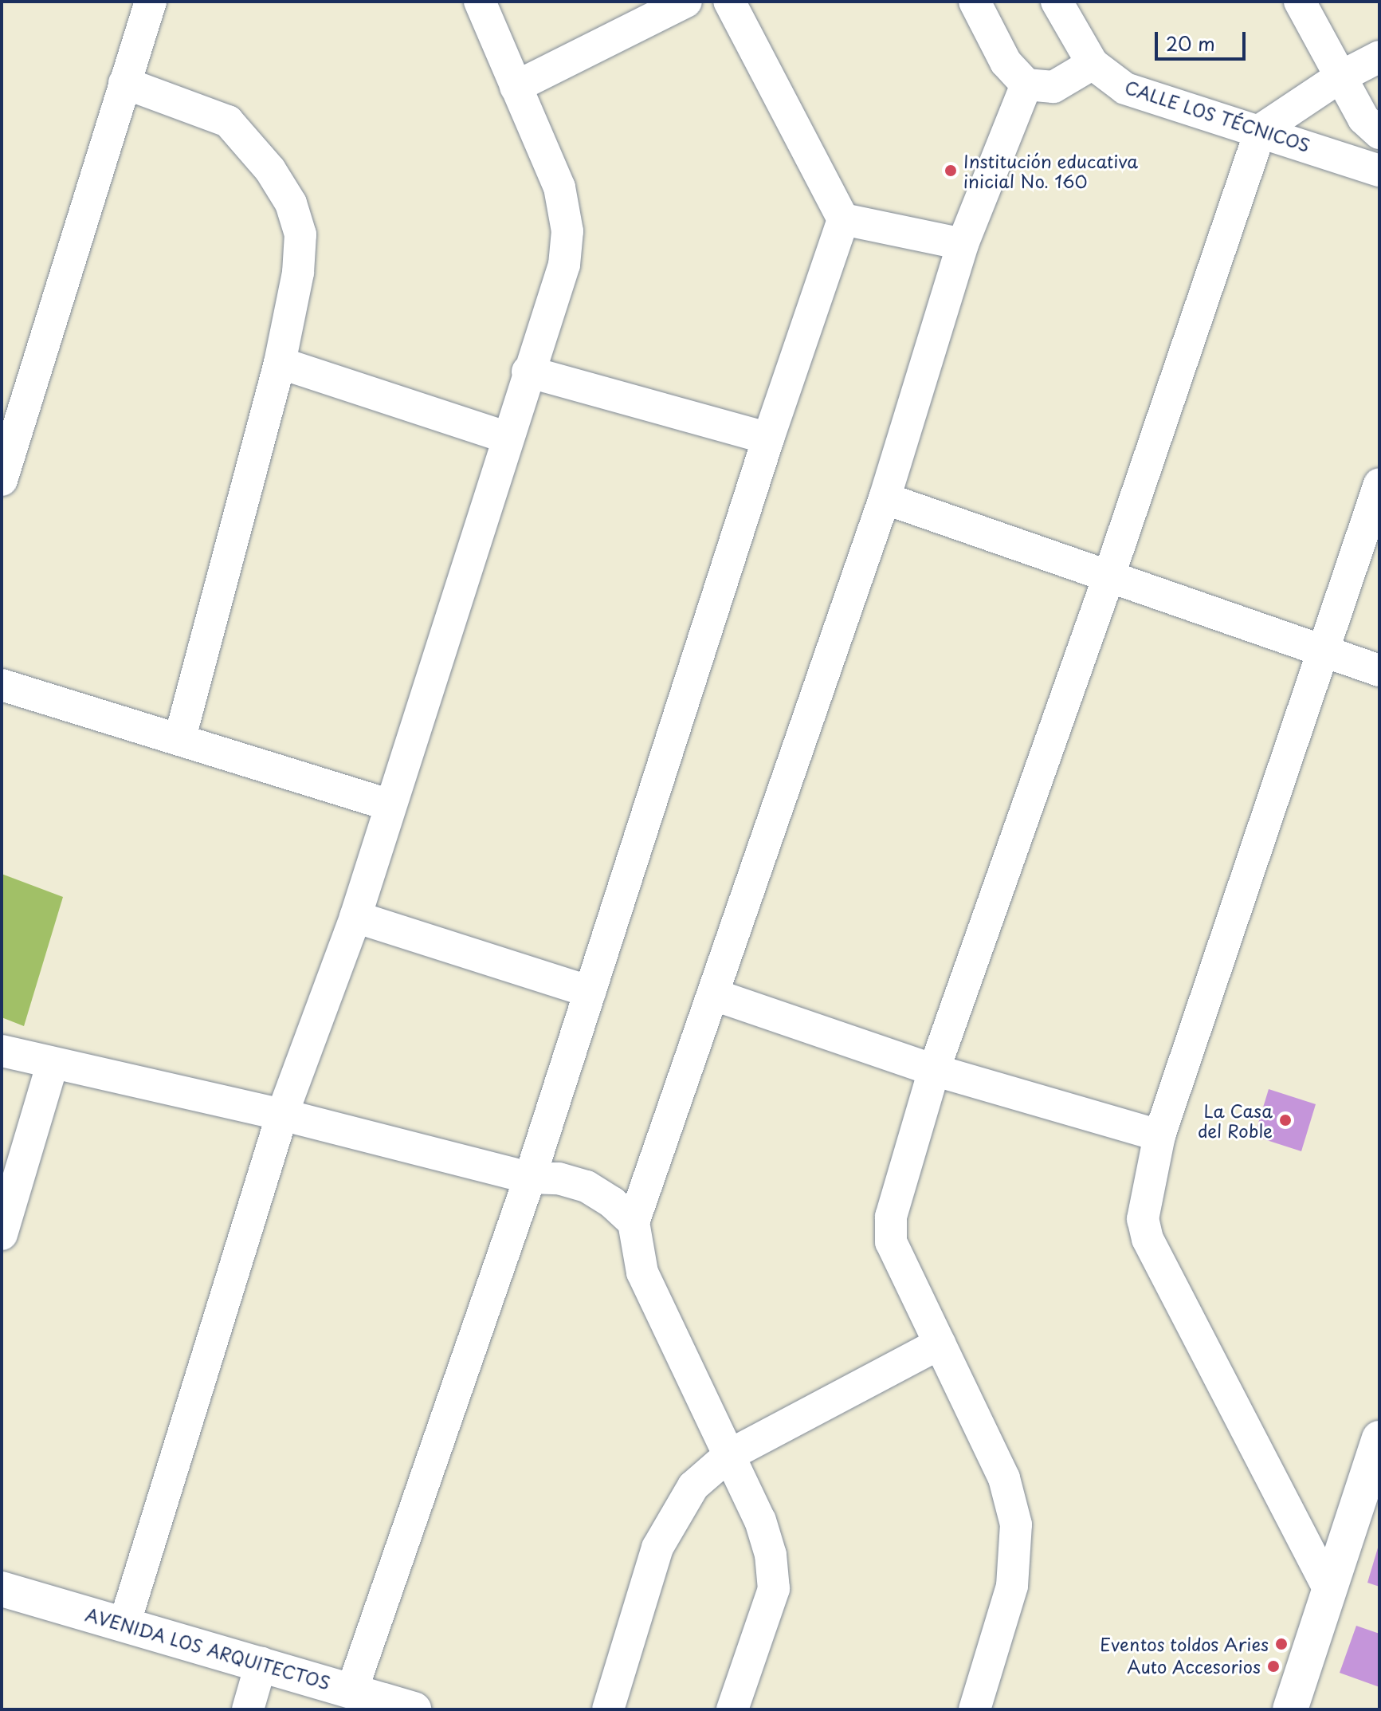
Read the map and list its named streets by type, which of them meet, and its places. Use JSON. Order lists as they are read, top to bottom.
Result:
{
  "streets": {
    "main road": ["AVENIDA LOS ARQUITECTOS"],
    "street": ["CALLE LOS TÉCNICOS"]
  },
  "places": [
    "Institución educativa inicial No. 160",
    "La Casa del Roble",
    "Eventos toldos Aries",
    "Auto Accesorios"
  ],
  "scale_bar": "20 m"
}
